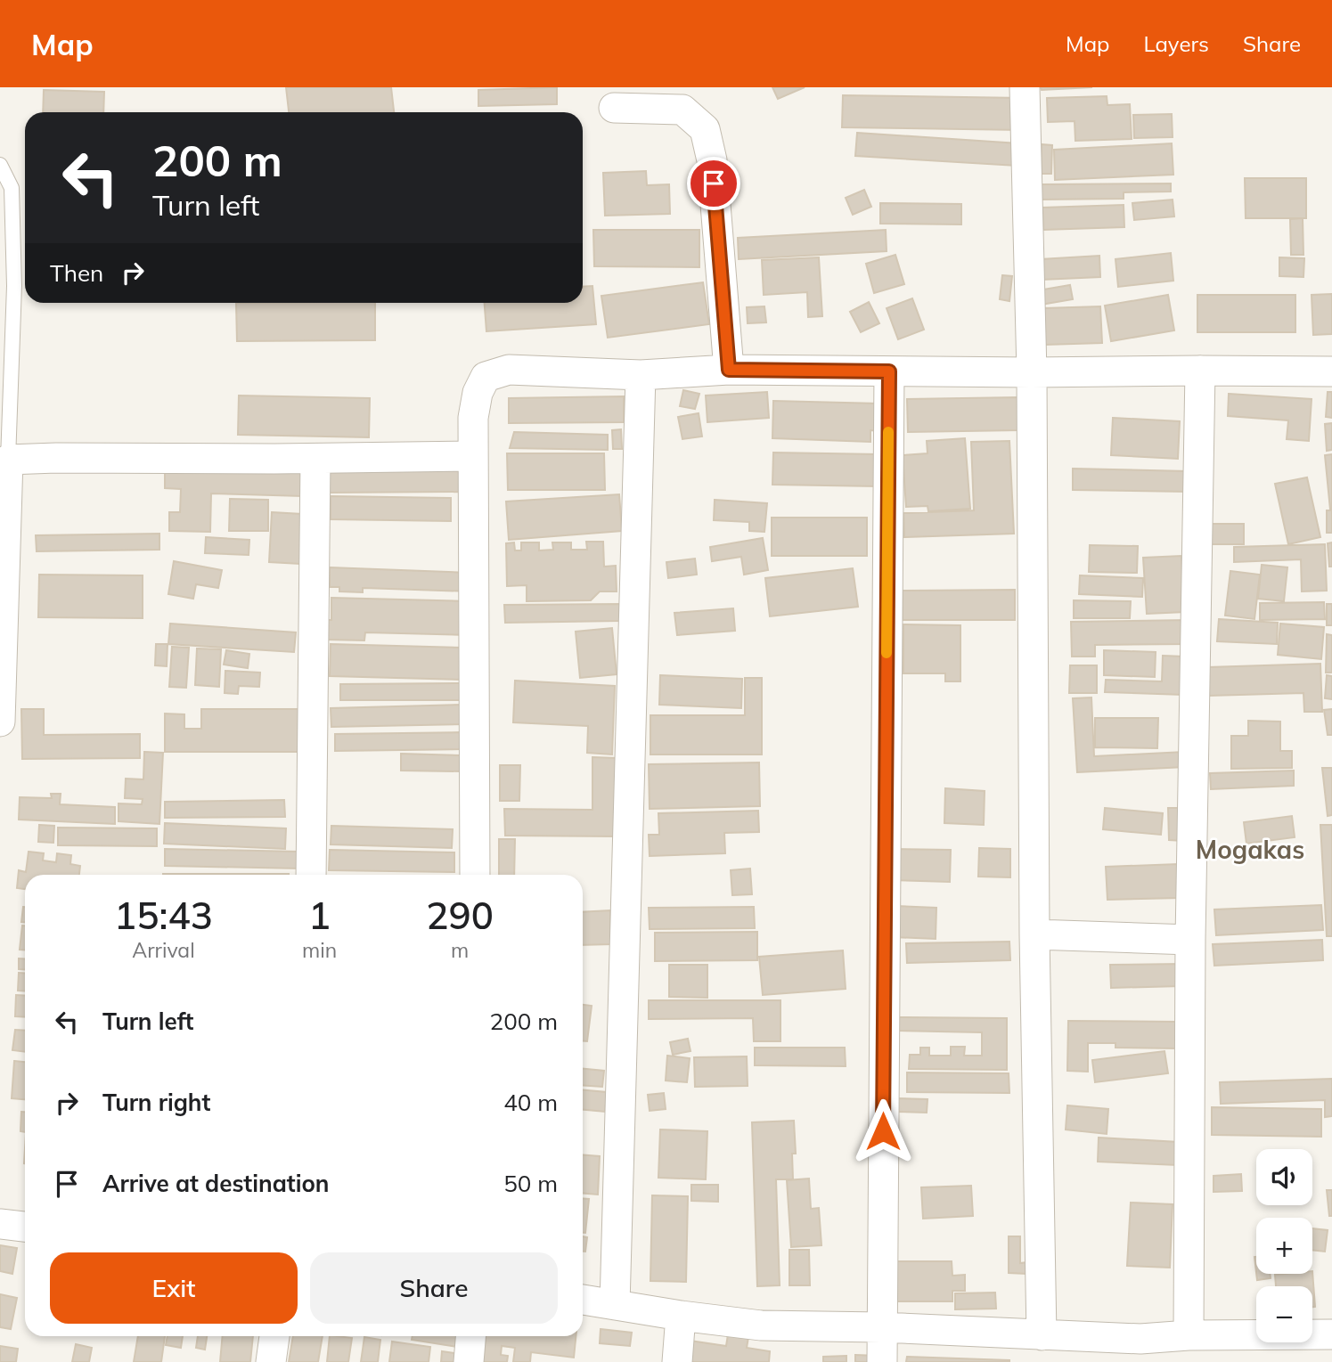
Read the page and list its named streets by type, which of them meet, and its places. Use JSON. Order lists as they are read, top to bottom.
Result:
{
  "districts": ["Mogakas"],
  "page": {
    "header": "Map",
    "nav": ["Map", "Layers", "Share"],
    "turn": ["200 m", "Turn left"],
    "then": "Then",
    "eta": [
      "15:43",
      "Arrival",
      "1",
      "min",
      "290",
      "m"
    ],
    "list": [
      {
        "name": "Turn left",
        "value": "200 m"
      },
      {
        "name": "Turn right",
        "value": "40 m"
      },
      {
        "name": "Arrive at destination",
        "value": "50 m"
      }
    ],
    "map_buttons": ["+", "−"],
    "buttons": ["Exit", "Share"]
  }
}
